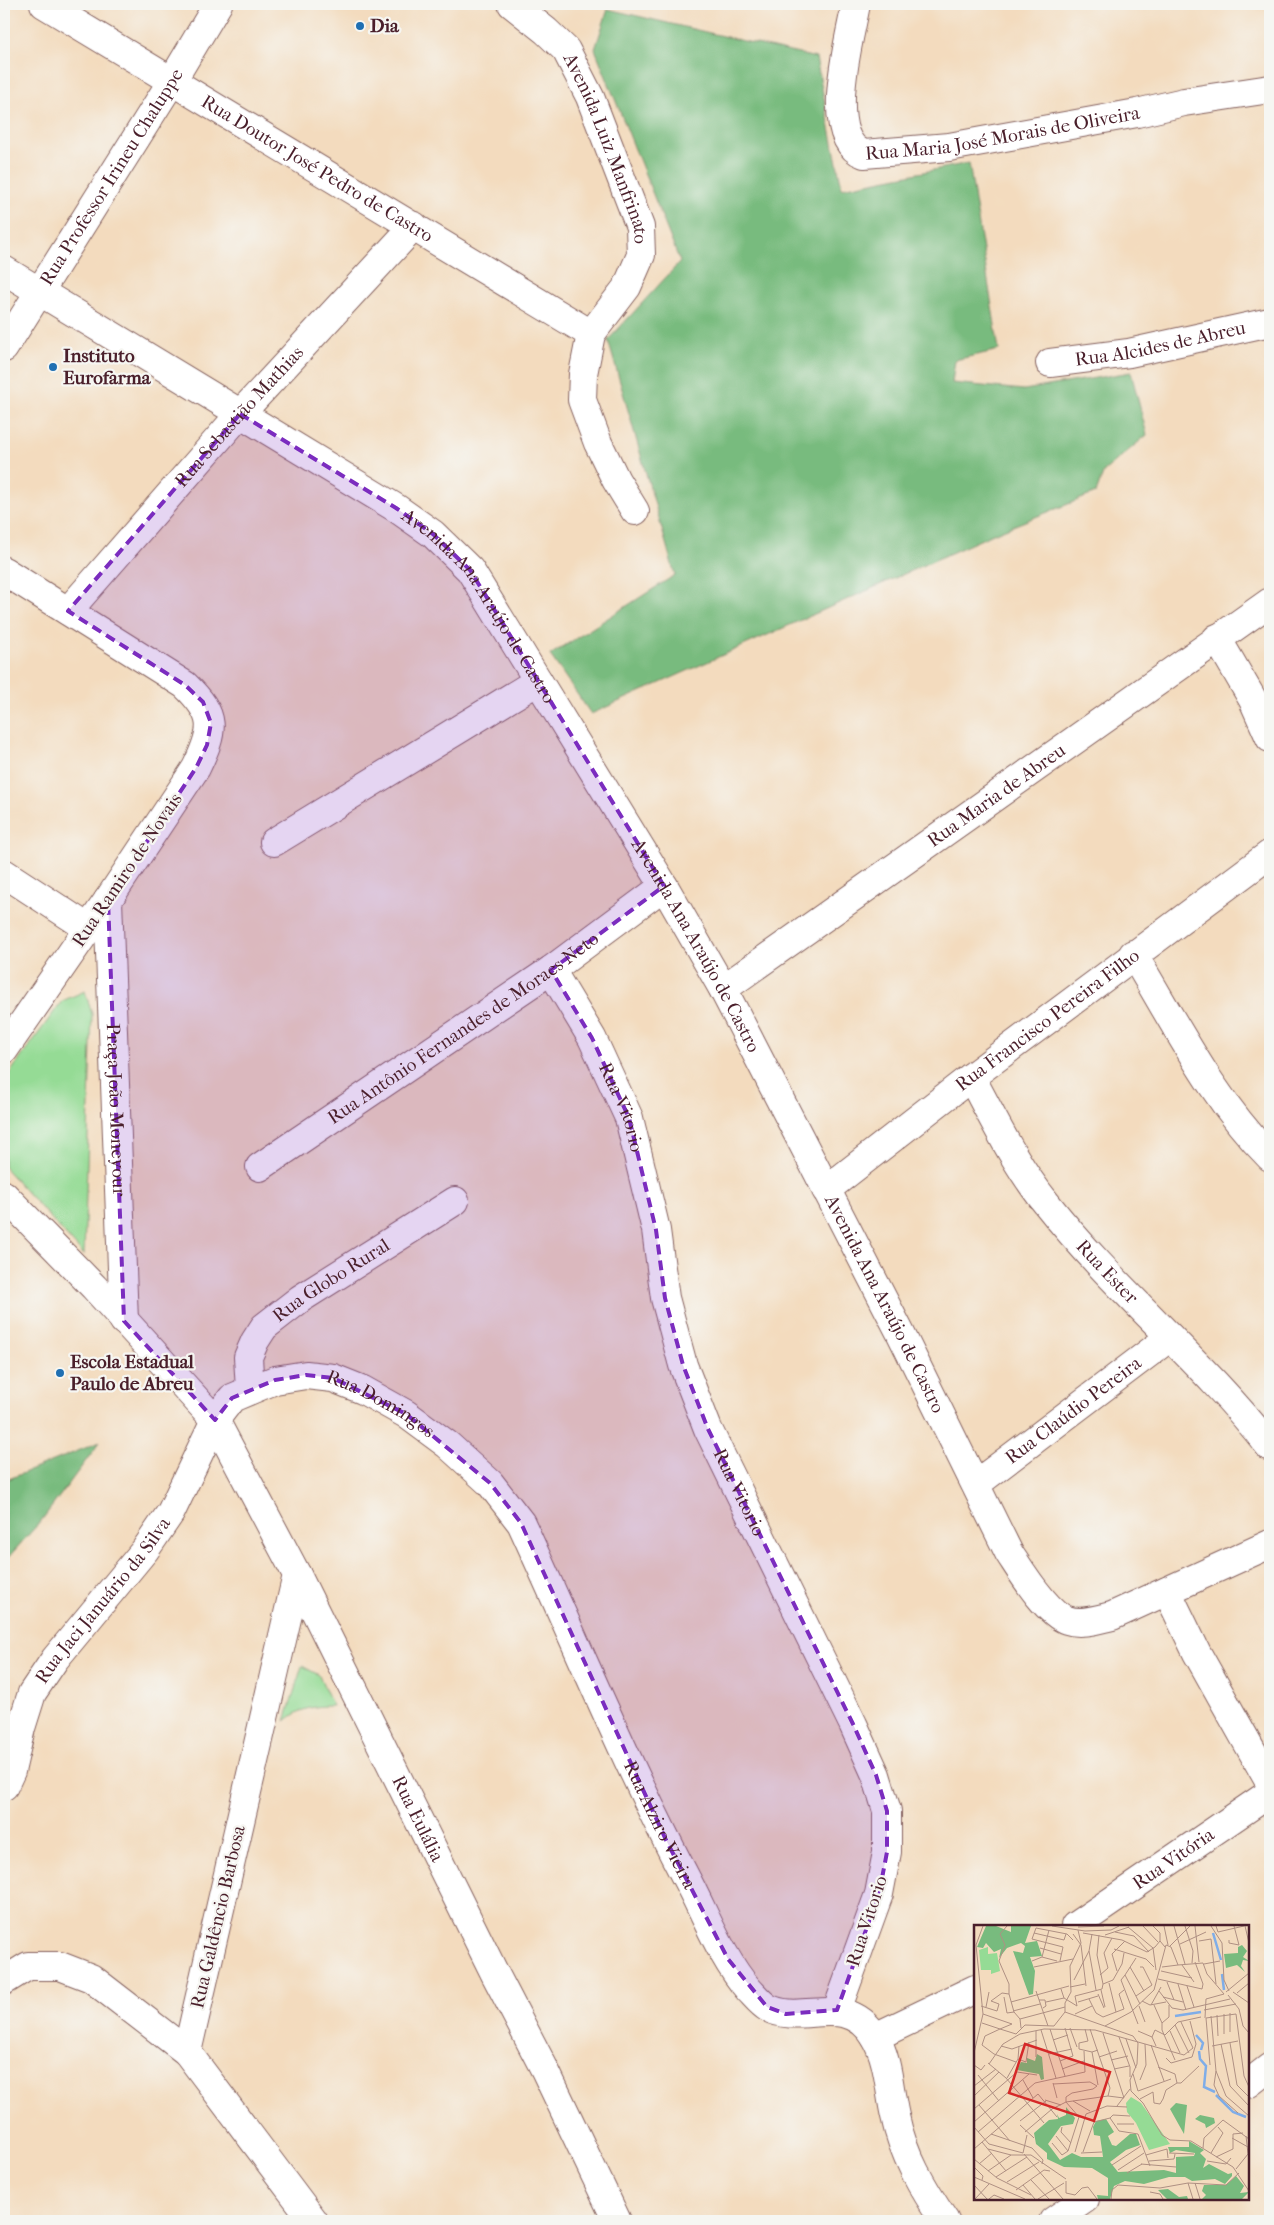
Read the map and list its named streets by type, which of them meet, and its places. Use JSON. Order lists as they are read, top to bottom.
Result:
{
  "streets": {
    "street": [
      "Rua Maria José Morais de Oliveira",
      "Avenida Luiz Manfrinato",
      "Rua Doutor José Pedro de Castro",
      "Rua Professor Irineu Chaluppe",
      "Rua Alcides de Abreu",
      "Rua Sebastião Mathias",
      "Avenida Ana Araújo de Castro",
      "Rua Maria de Abreu",
      "Rua Ramiro de Novais",
      "Rua Francisco Pereira Filho",
      "Rua Antônio Fernandes de Moraes Neto",
      "Rua Vitorio",
      "Praça João Moneyour",
      "Rua Ester",
      "Rua Globo Rural",
      "Rua Domingos",
      "Rua Claúdio Pereira",
      "Rua Jaci Januário da Silva",
      "Rua Eulália",
      "Rua Alziro Vieira",
      "Rua Vitória",
      "Rua Galdêncio Barbosa"
    ]
  },
  "crossings": [
    ["Avenida Luiz Manfrinato", "Rua Doutor José Pedro de Castro"],
    ["Rua Doutor José Pedro de Castro", "Rua Professor Irineu Chaluppe"],
    ["Rua Doutor José Pedro de Castro", "Rua Sebastião Mathias"],
    ["Rua Professor Irineu Chaluppe", "Avenida Ana Araújo de Castro"],
    ["Rua Sebastião Mathias", "Avenida Ana Araújo de Castro"],
    ["Rua Sebastião Mathias", "Rua Ramiro de Novais"],
    ["Avenida Ana Araújo de Castro", "Rua Maria de Abreu"],
    ["Avenida Ana Araújo de Castro", "Rua Francisco Pereira Filho"],
    ["Avenida Ana Araújo de Castro", "Rua Antônio Fernandes de Moraes Neto"],
    ["Avenida Ana Araújo de Castro", "Rua Claúdio Pereira"],
    ["Rua Ramiro de Novais", "Praça João Moneyour"],
    ["Rua Francisco Pereira Filho", "Rua Ester"],
    ["Rua Antônio Fernandes de Moraes Neto", "Rua Vitorio"],
    ["Rua Vitorio", "Rua Alziro Vieira"],
    ["Praça João Moneyour", "Rua Eulália"],
    ["Rua Ester", "Rua Claúdio Pereira"],
    ["Rua Globo Rural", "Rua Domingos"],
    ["Rua Domingos", "Rua Jaci Januário da Silva"],
    ["Rua Domingos", "Rua Eulália"],
    ["Rua Domingos", "Rua Alziro Vieira"],
    ["Rua Jaci Januário da Silva", "Rua Eulália"],
    ["Rua Eulália", "Rua Galdêncio Barbosa"]
  ],
  "places": ["Dia", "Instituto Eurofarma", "Escola Estadual Paulo de Abreu"]
}
